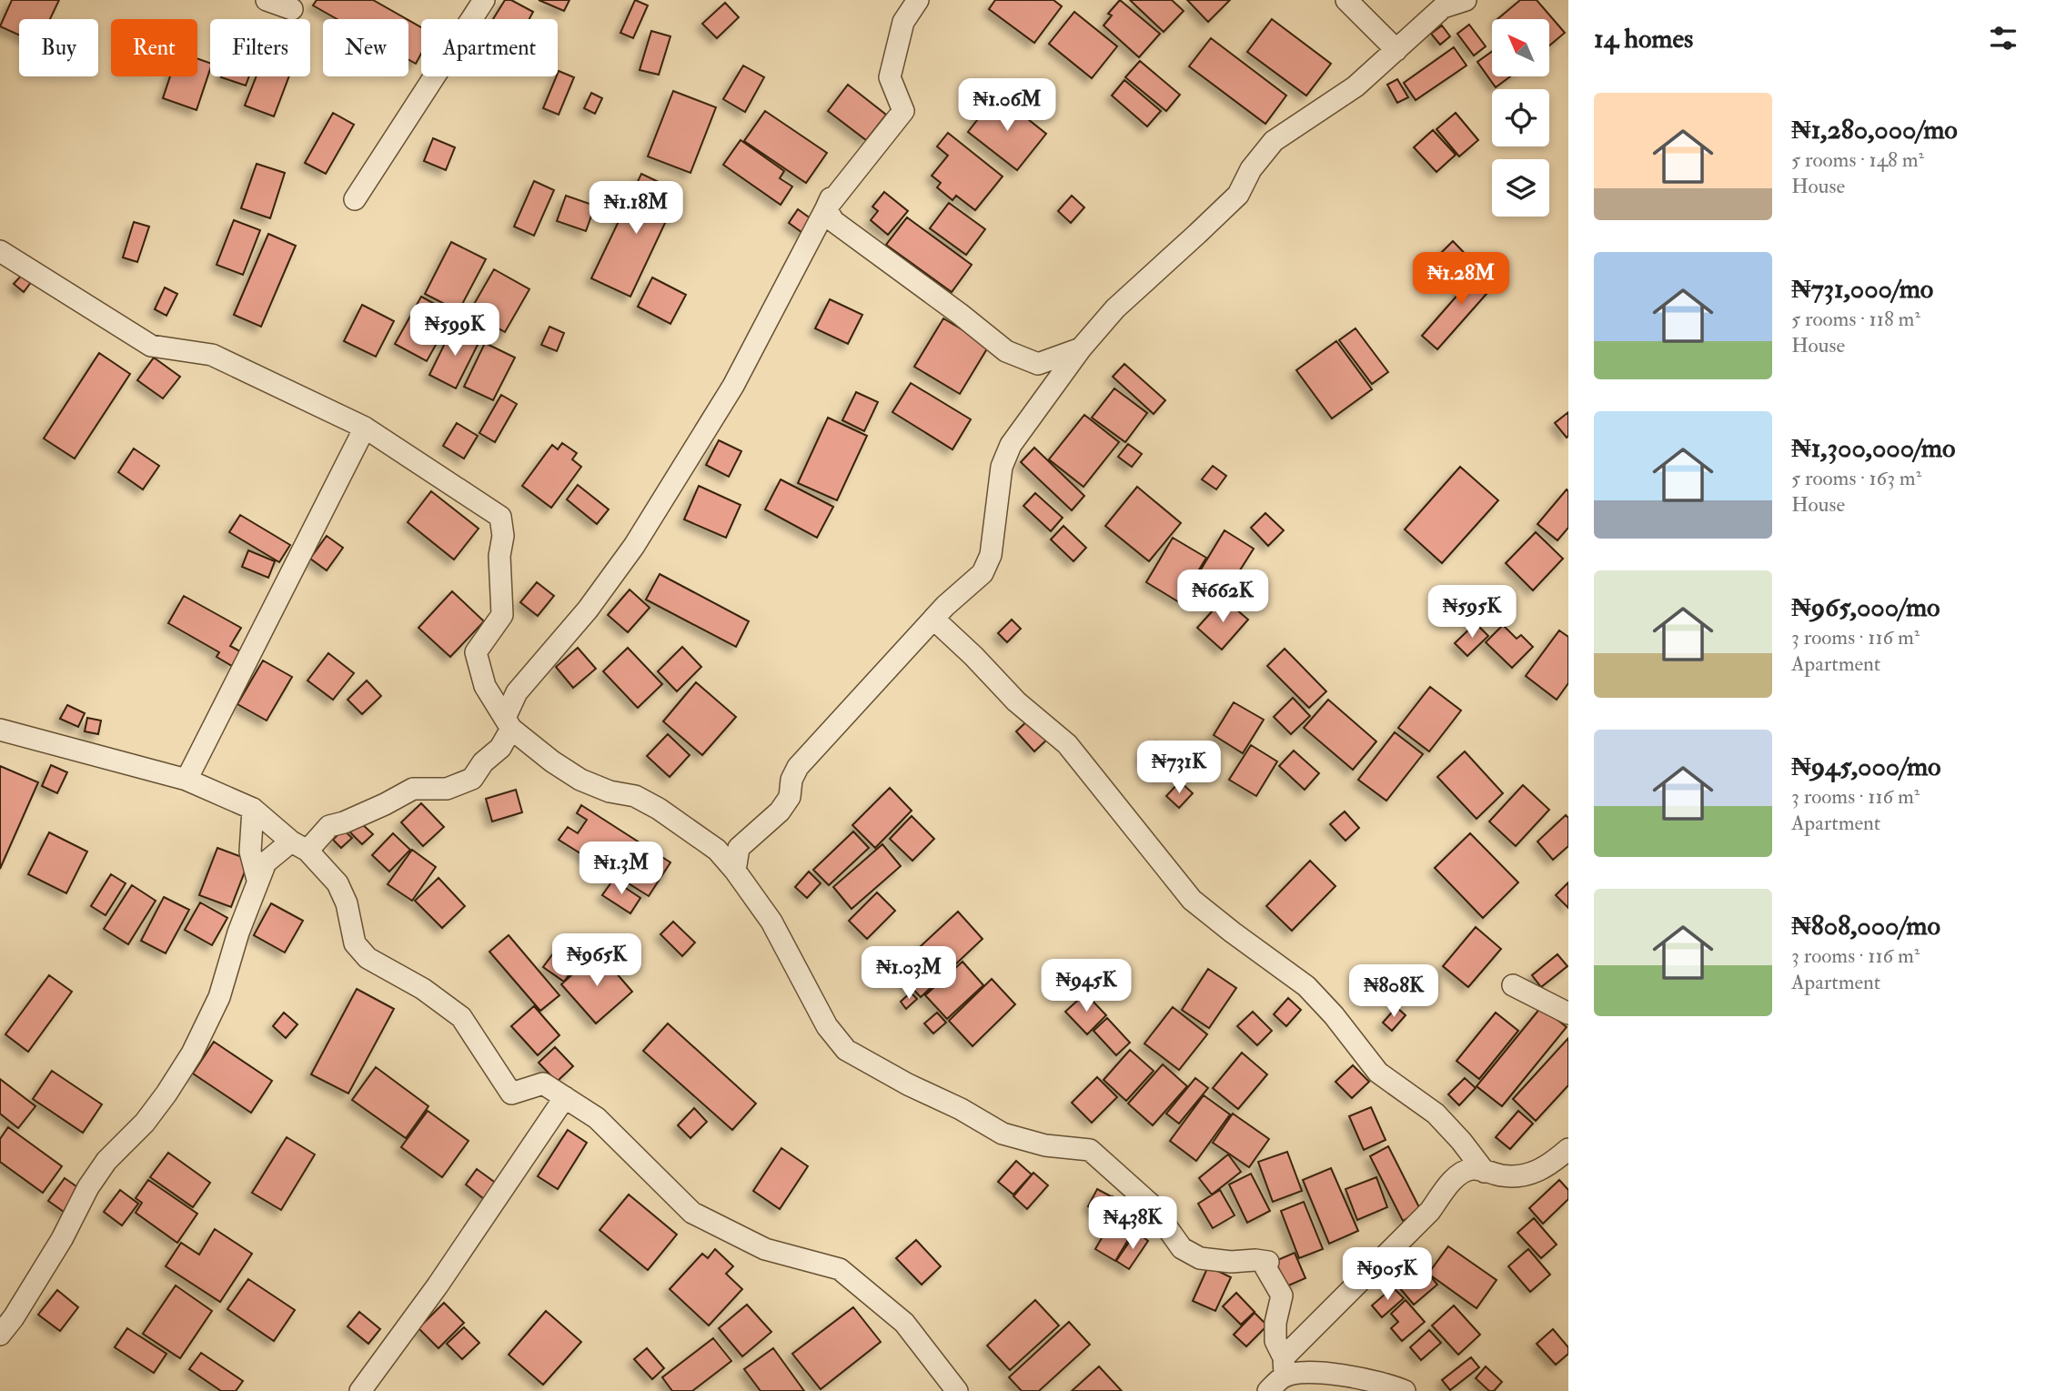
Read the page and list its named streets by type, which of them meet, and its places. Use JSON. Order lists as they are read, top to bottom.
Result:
{
  "north": "top left",
  "page": {
    "heading": "14 homes",
    "chip": [
      "Buy",
      "Rent",
      "Filters",
      "New",
      "Apartment"
    ],
    "list": [
      {
        "name": "₦1,280,000/mo",
        "note": "5 rooms · 148 m² · House"
      },
      {
        "name": "₦731,000/mo",
        "note": "5 rooms · 118 m² · House"
      },
      {
        "name": "₦1,300,000/mo",
        "note": "5 rooms · 163 m² · House"
      },
      {
        "name": "₦965,000/mo",
        "note": "3 rooms · 116 m² · Apartment"
      },
      {
        "name": "₦945,000/mo",
        "note": "3 rooms · 116 m² · Apartment"
      },
      {
        "name": "₦808,000/mo",
        "note": "3 rooms · 116 m² · Apartment"
      }
    ],
    "price": [
      "₦1.06M",
      "₦1.18M",
      "₦1.28M",
      "₦599K",
      "₦662K",
      "₦595K",
      "₦731K",
      "₦1.3M",
      "₦965K",
      "₦1.03M",
      "₦945K",
      "₦808K",
      "₦438K",
      "₦905K"
    ]
  }
}
